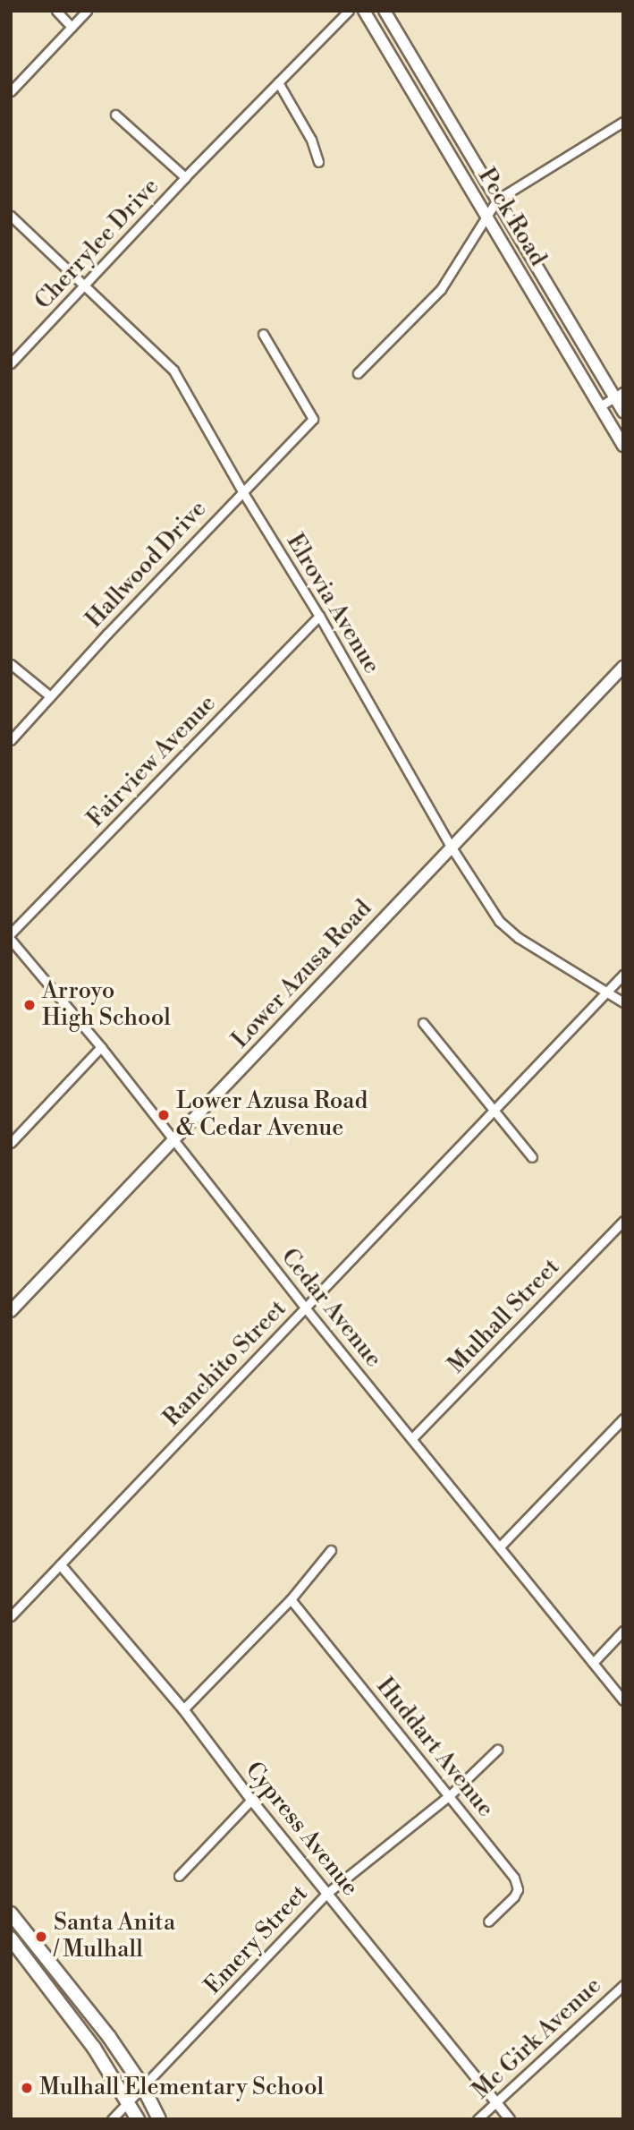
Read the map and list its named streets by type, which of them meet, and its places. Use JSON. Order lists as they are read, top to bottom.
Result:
{
  "streets": {
    "main road": ["Peck Road", "Lower Azusa Road"],
    "street": [
      "Cherrylee Drive",
      "Hallwood Drive",
      "Elrovia Avenue",
      "Fairview Avenue",
      "Cedar Avenue",
      "Mulhall Street",
      "Ranchito Street",
      "Huddart Avenue",
      "Cypress Avenue",
      "Emery Street",
      "Mc Girk Avenue"
    ]
  },
  "crossings": [
    ["Cherrylee Drive", "Elrovia Avenue"],
    ["Hallwood Drive", "Elrovia Avenue"],
    ["Elrovia Avenue", "Fairview Avenue"],
    ["Elrovia Avenue", "Lower Azusa Road"],
    ["Elrovia Avenue", "Ranchito Street"],
    ["Lower Azusa Road", "Cedar Avenue"],
    ["Cedar Avenue", "Mulhall Street"],
    ["Cedar Avenue", "Ranchito Street"],
    ["Ranchito Street", "Cypress Avenue"],
    ["Huddart Avenue", "Emery Street"],
    ["Cypress Avenue", "Emery Street"],
    ["Cypress Avenue", "Mc Girk Avenue"]
  ],
  "places": [
    "Arroyo High School",
    "Lower Azusa Road & Cedar Avenue",
    "Santa Anita / Mulhall",
    "Mulhall Elementary School"
  ]
}
